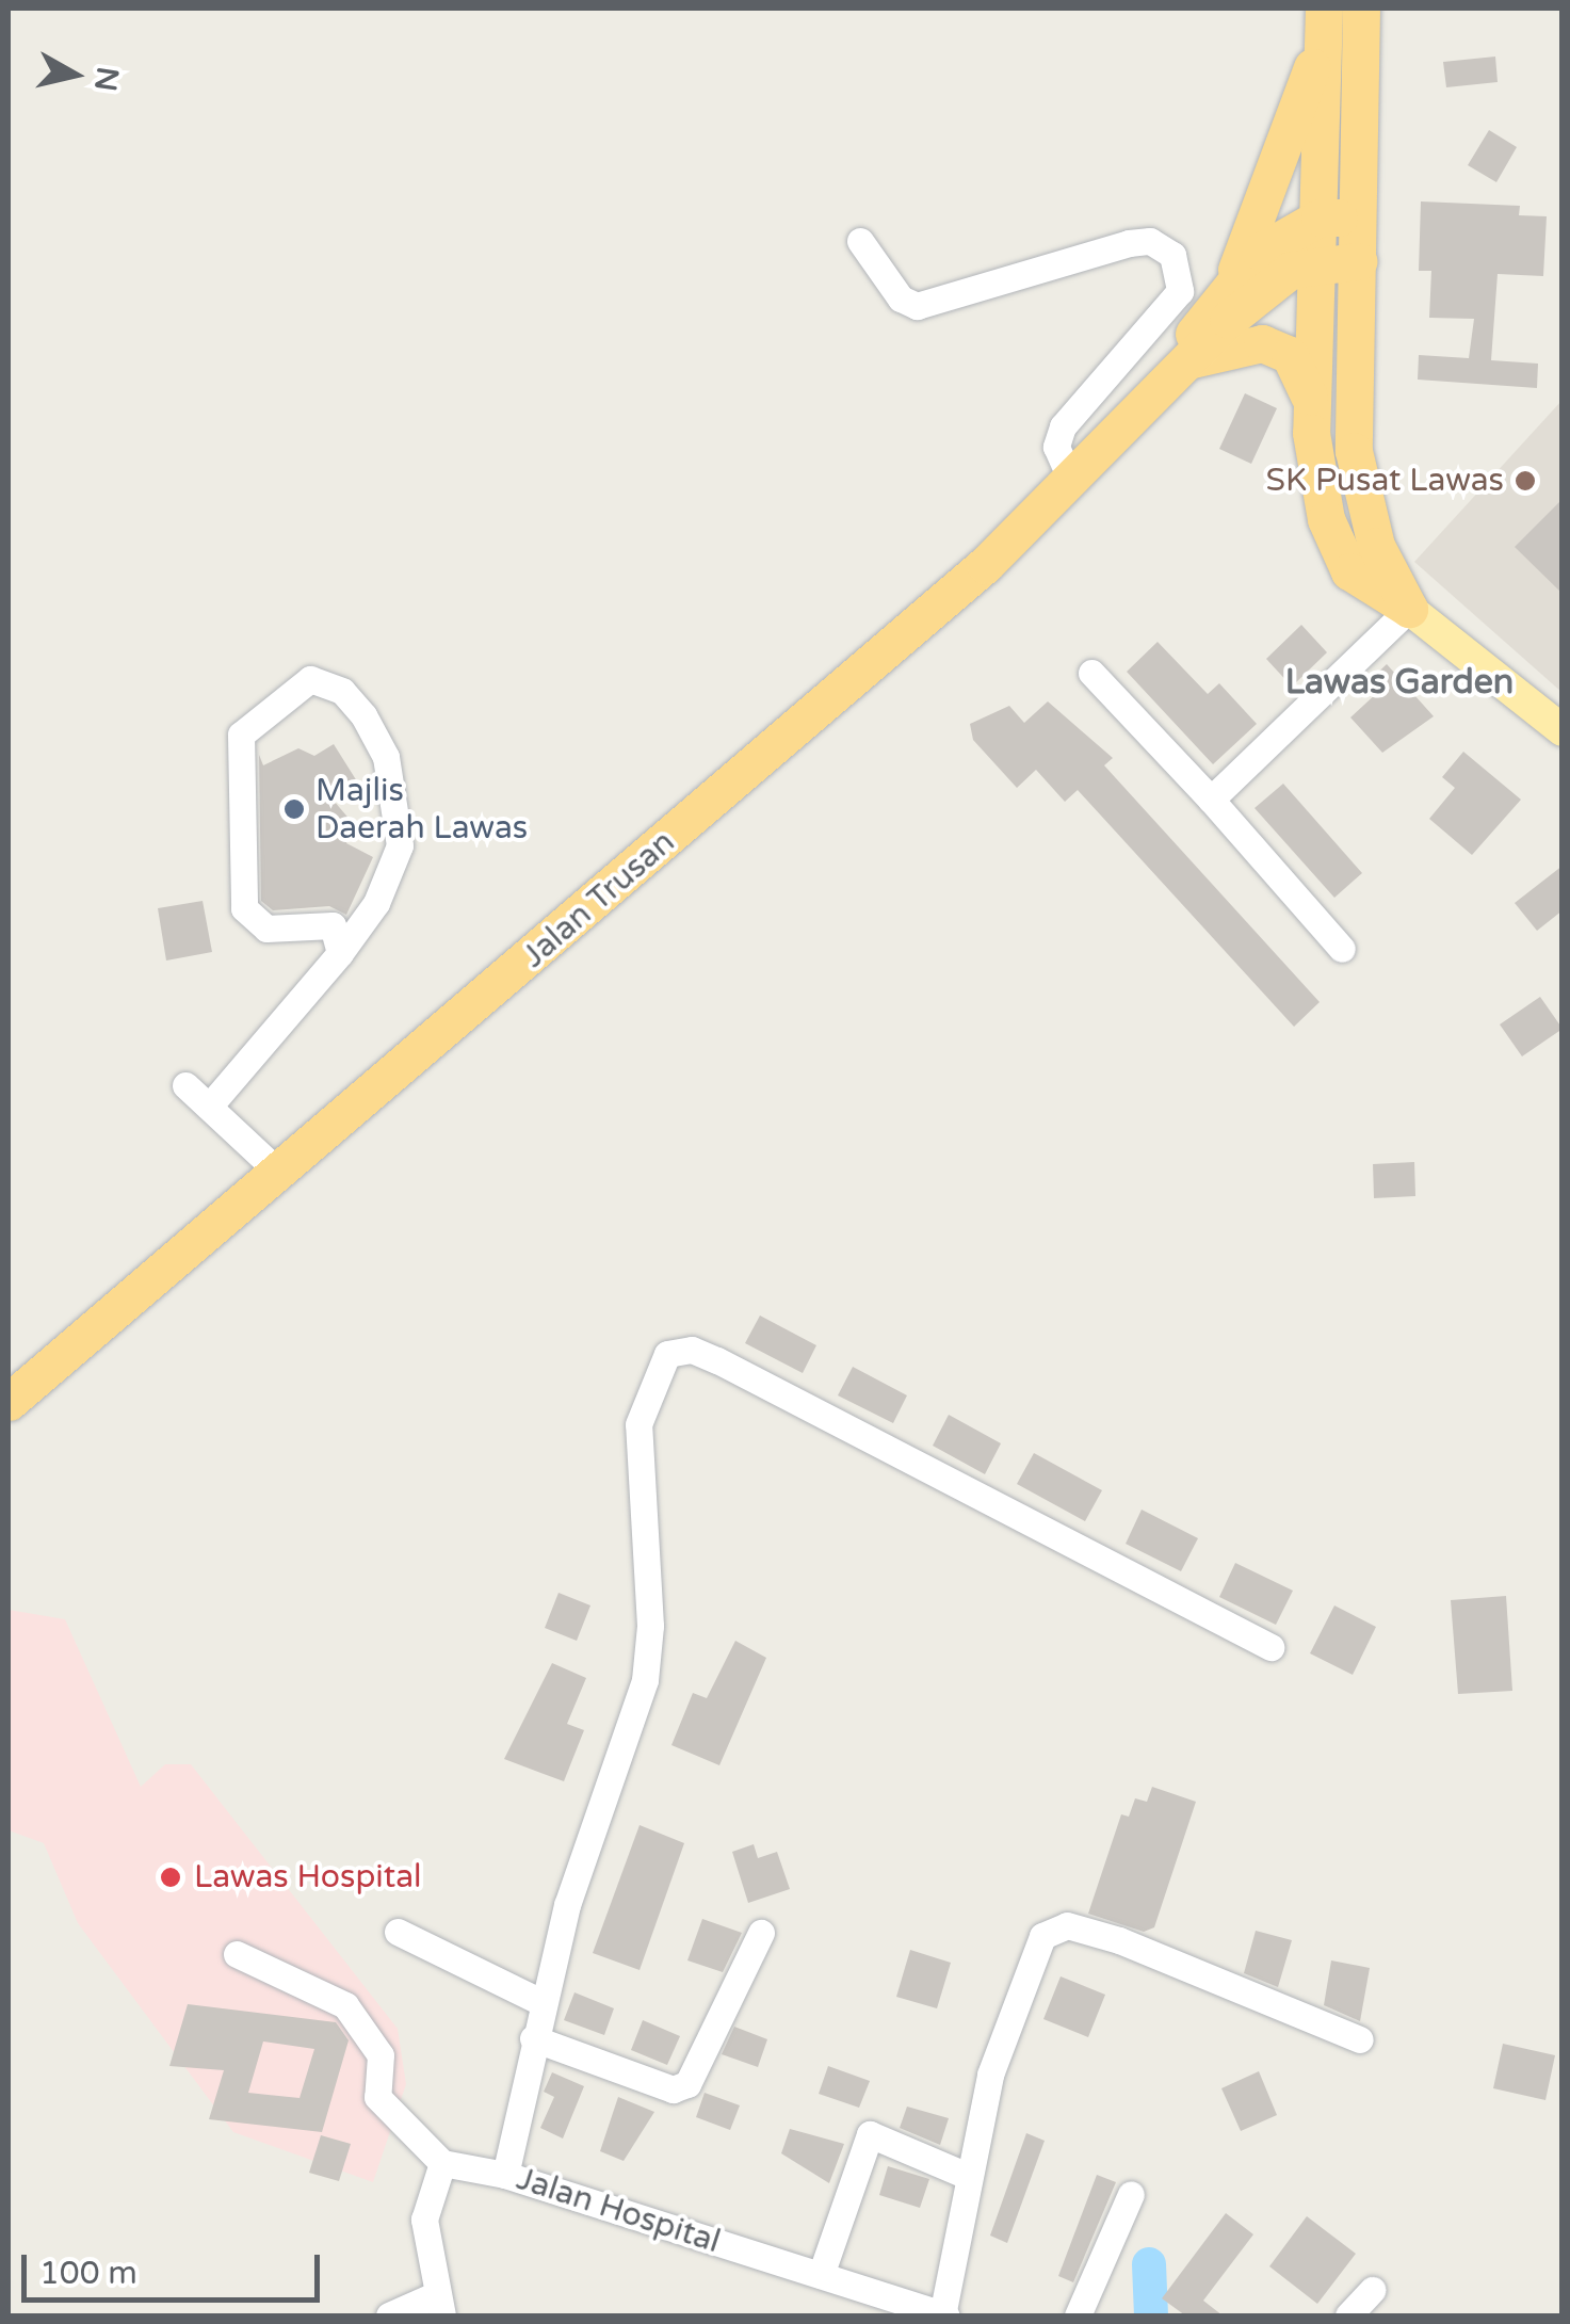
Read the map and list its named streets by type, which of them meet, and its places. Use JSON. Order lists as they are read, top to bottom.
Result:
{
  "streets": {
    "highway": ["Jalan Trusan"],
    "street": ["Jalan Hospital"]
  },
  "districts": ["Lawas Garden"],
  "places": ["SK Pusat Lawas", "Majlis Daerah Lawas", "Lawas Hospital"],
  "scale_bar": "100 m",
  "north": "right"
}
